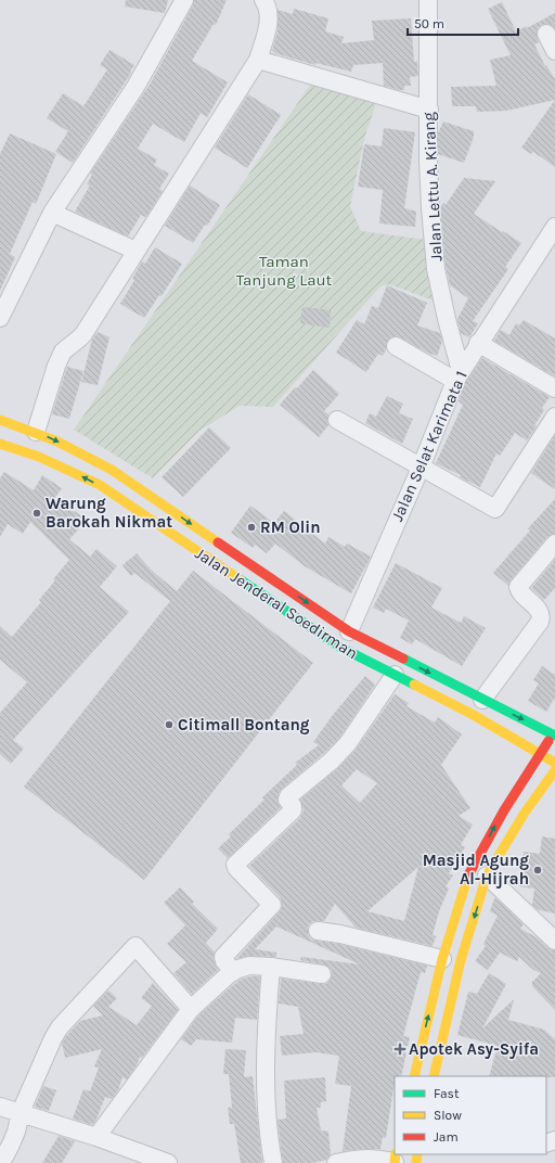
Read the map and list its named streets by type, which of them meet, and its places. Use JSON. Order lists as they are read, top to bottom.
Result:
{
  "streets": {
    "street": ["Jalan Lettu A. Kirang", "Jalan Selat Karimata 1", "Jalan Jenderal Soedirman"]
  },
  "crossings": [
    ["Jalan Lettu A. Kirang", "Jalan Selat Karimata 1"],
    ["Jalan Selat Karimata 1", "Jalan Jenderal Soedirman"]
  ],
  "parks": ["Taman Tanjung Laut"],
  "places": {
    "other": [
      "Warung Barokah Nikmat",
      "RM Olin",
      "Citimall Bontang",
      "Masjid Agung Al-Hijrah"
    ],
    "health": ["Apotek Asy-Syifa"]
  },
  "legend": ["Fast", "Slow", "Jam"],
  "scale_bar": "50 m"
}
